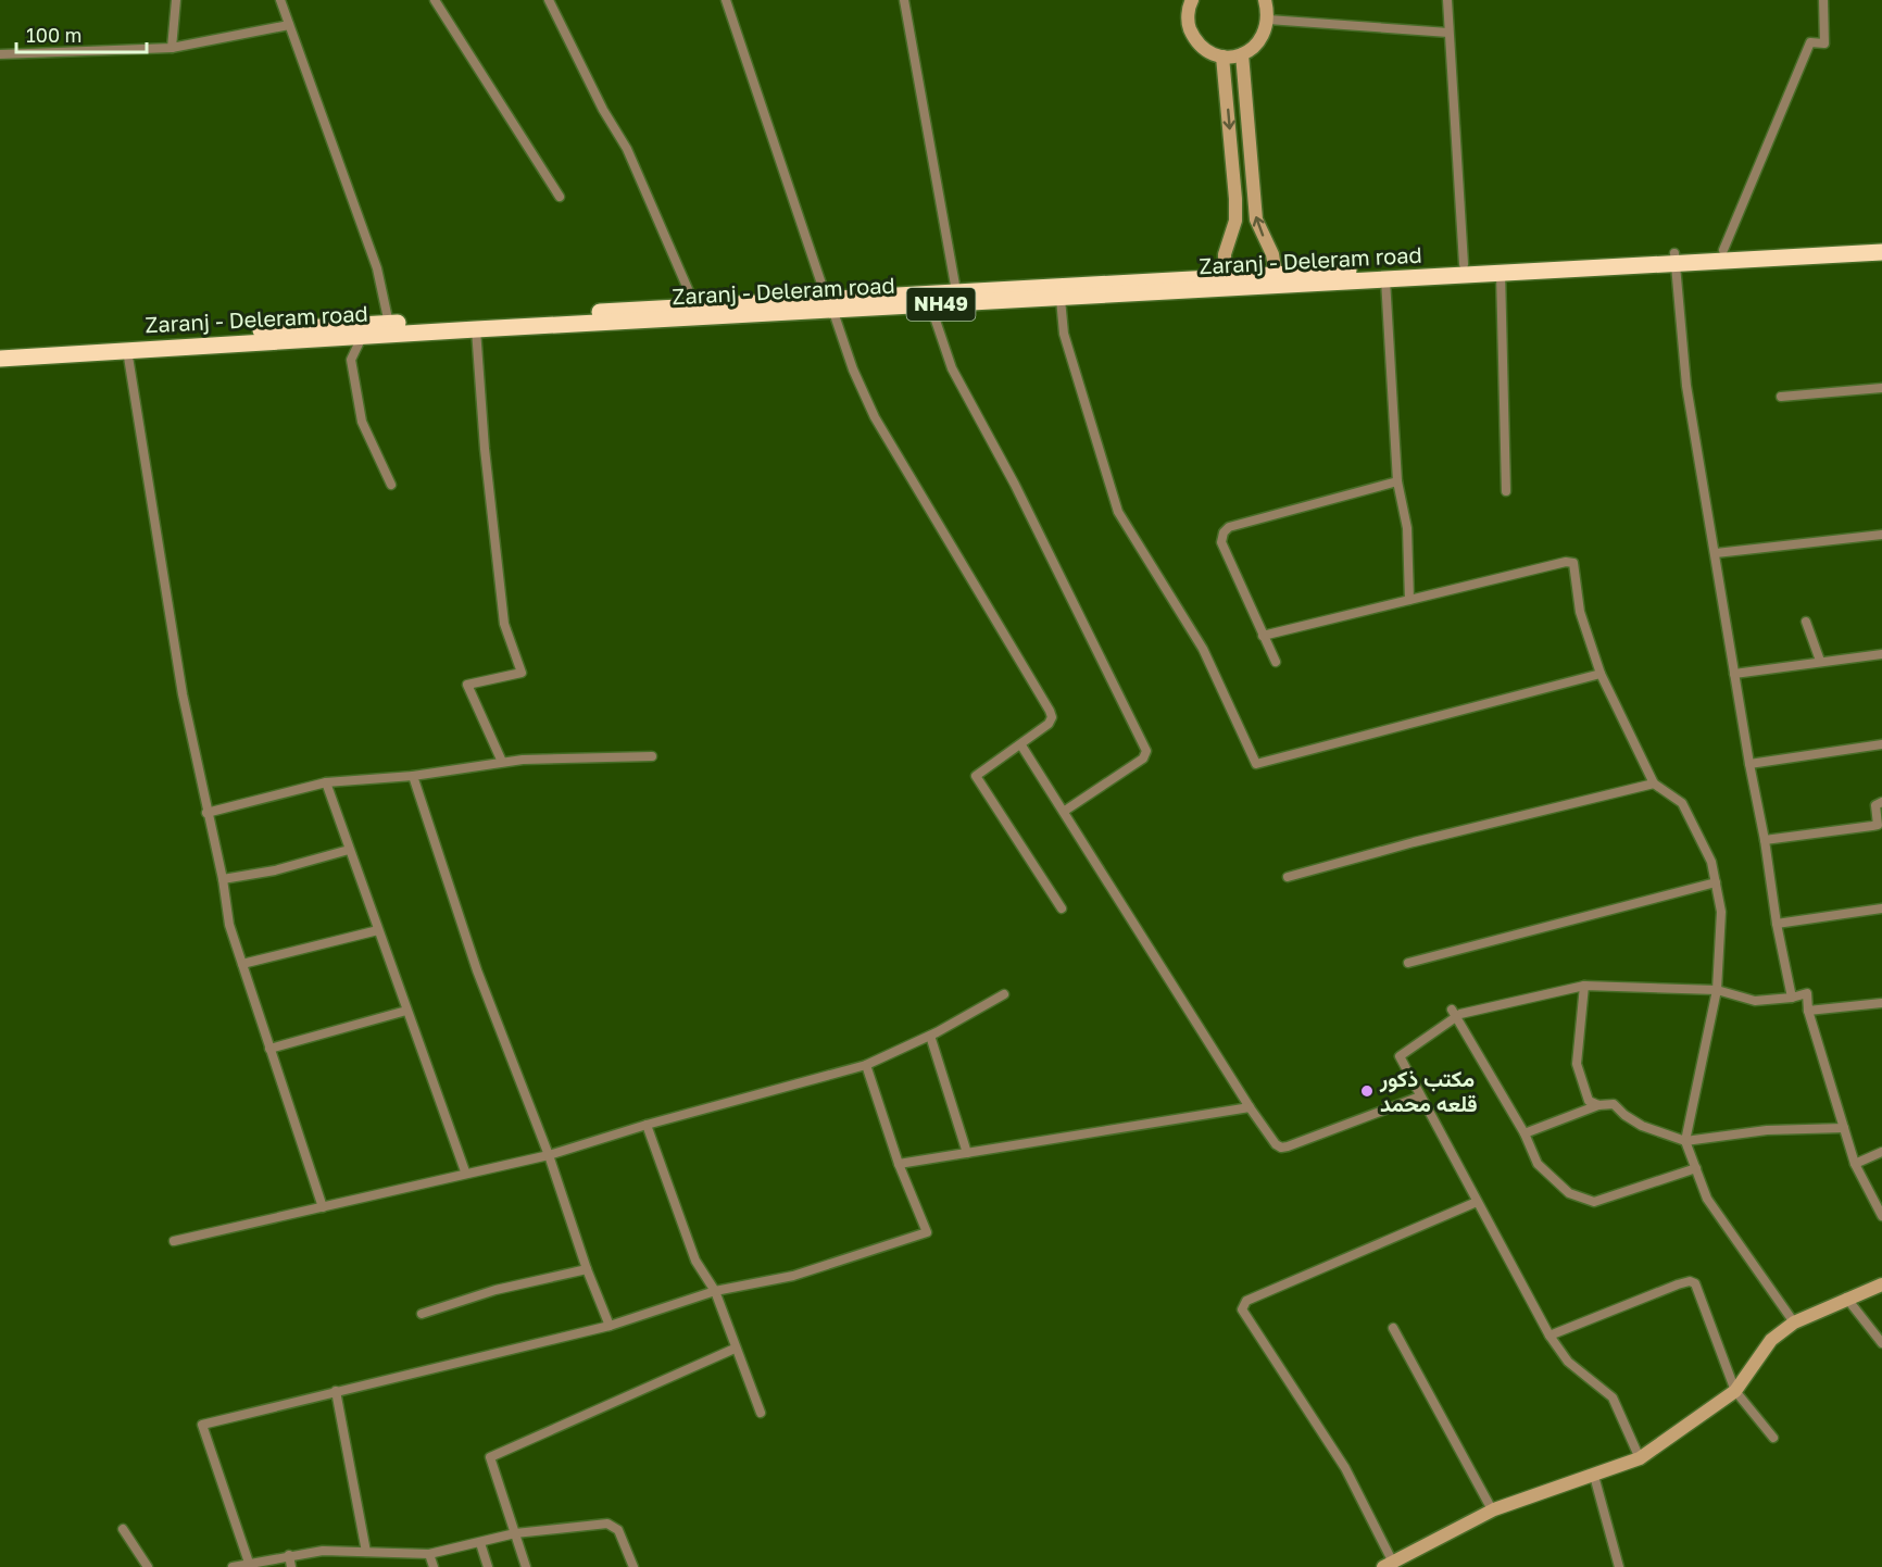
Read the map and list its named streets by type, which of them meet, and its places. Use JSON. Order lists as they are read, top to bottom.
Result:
{
  "streets": {
    "highway": ["Zaranj - Deleram road", "NH49"]
  },
  "places": ["مکتب ذکور قلعه محمد"],
  "scale_bar": "100 m"
}
